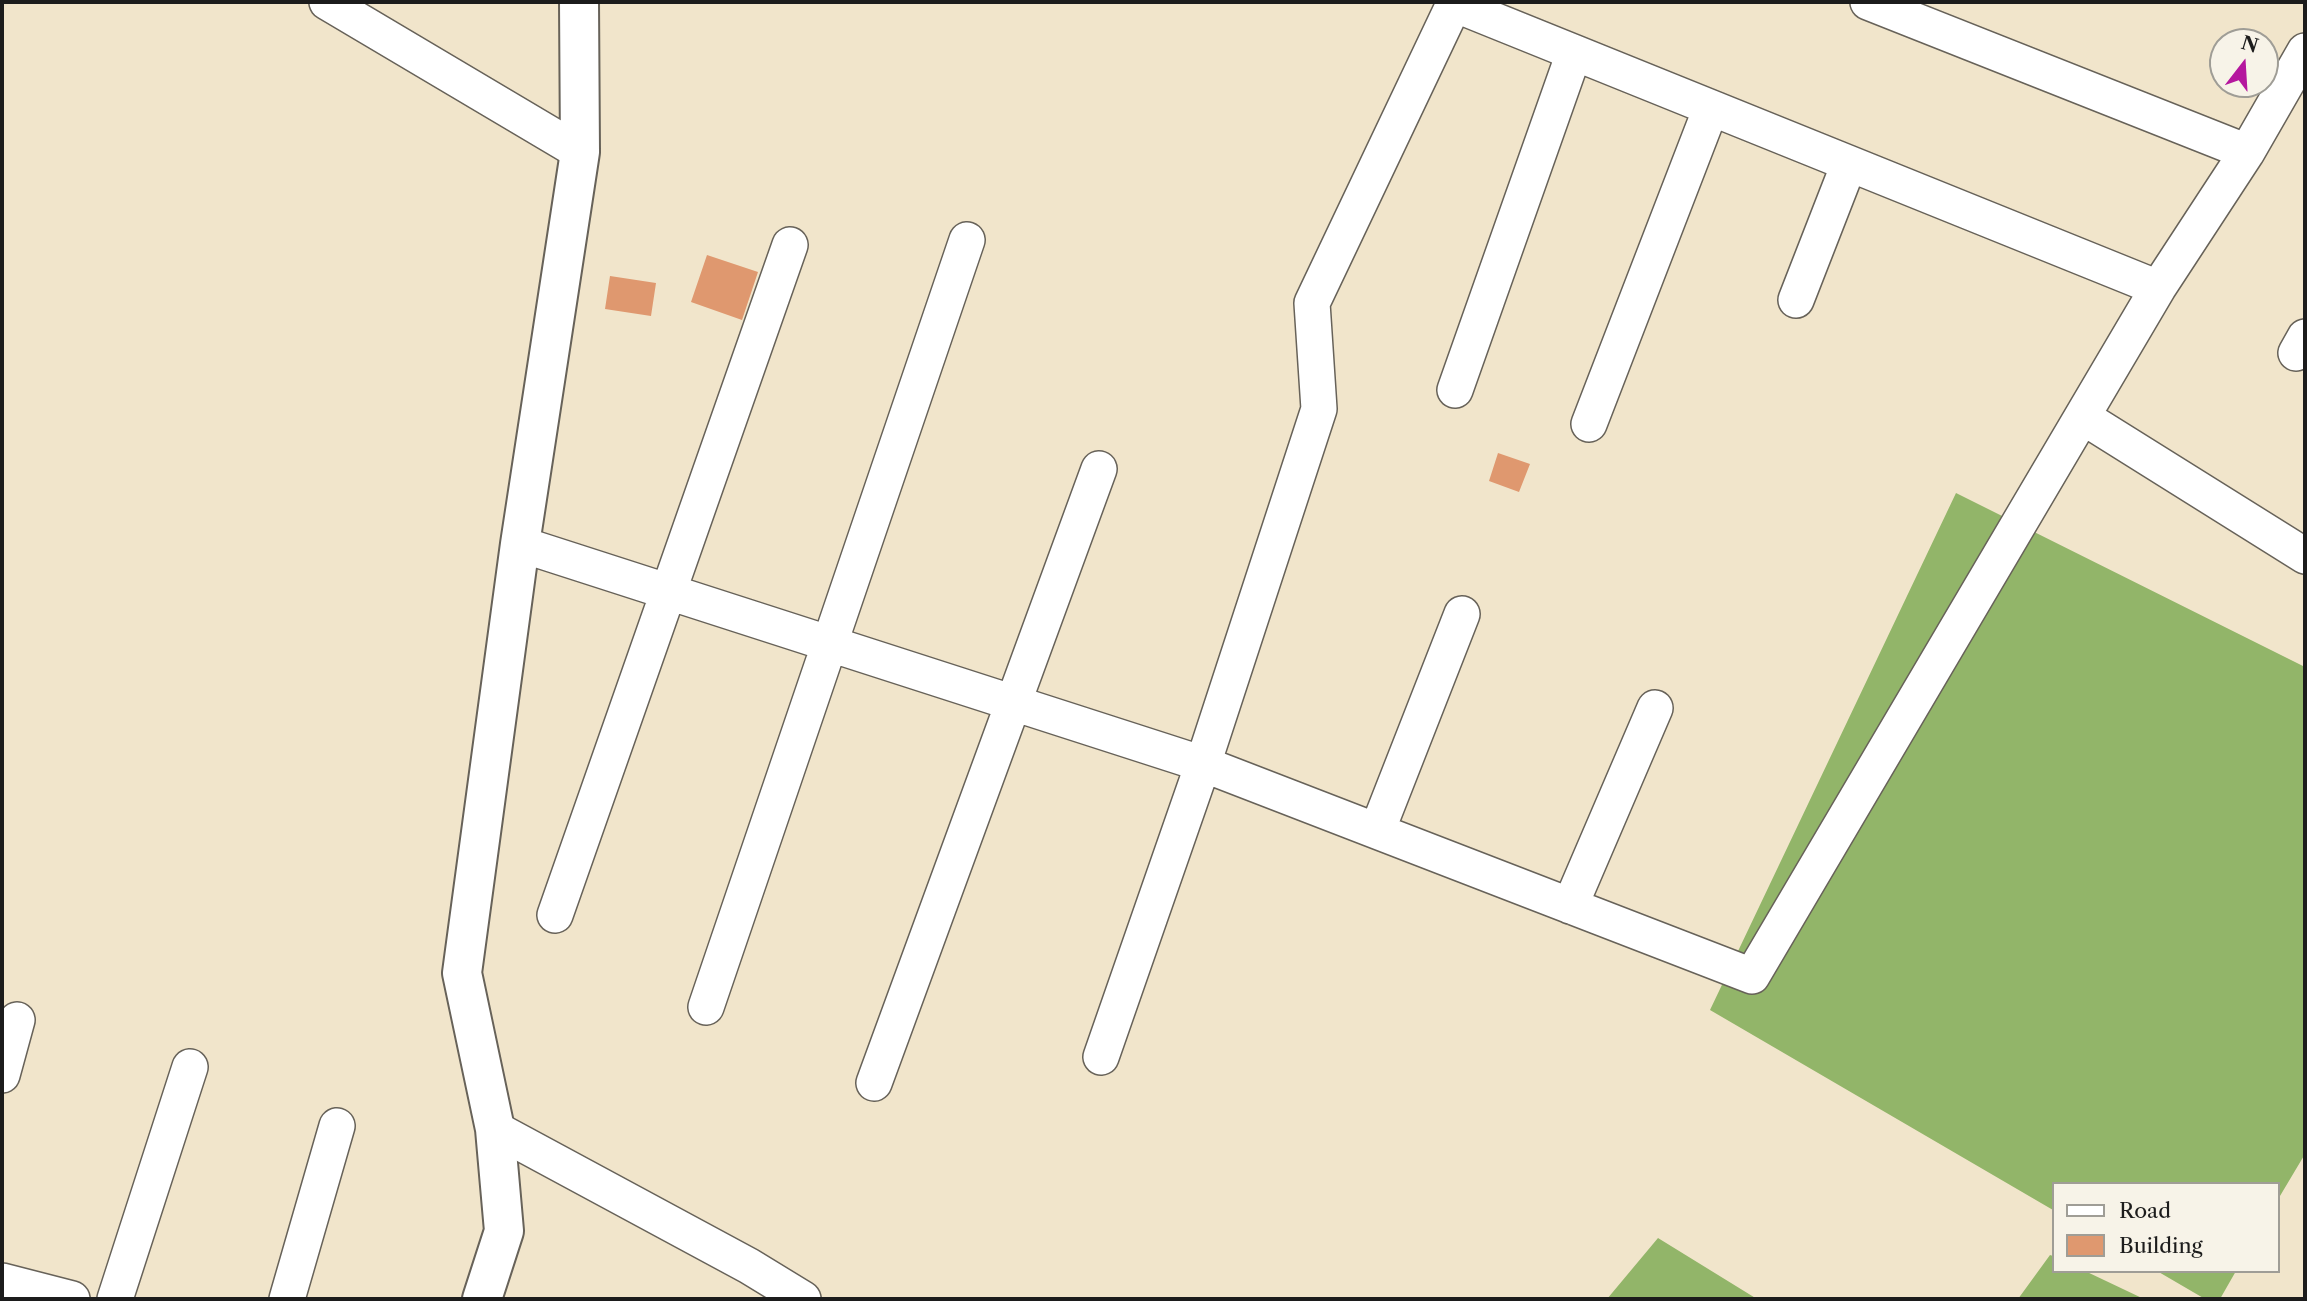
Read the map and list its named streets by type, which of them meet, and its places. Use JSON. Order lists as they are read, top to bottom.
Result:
{
  "legend": ["Road", "Building"],
  "north": "top"
}
